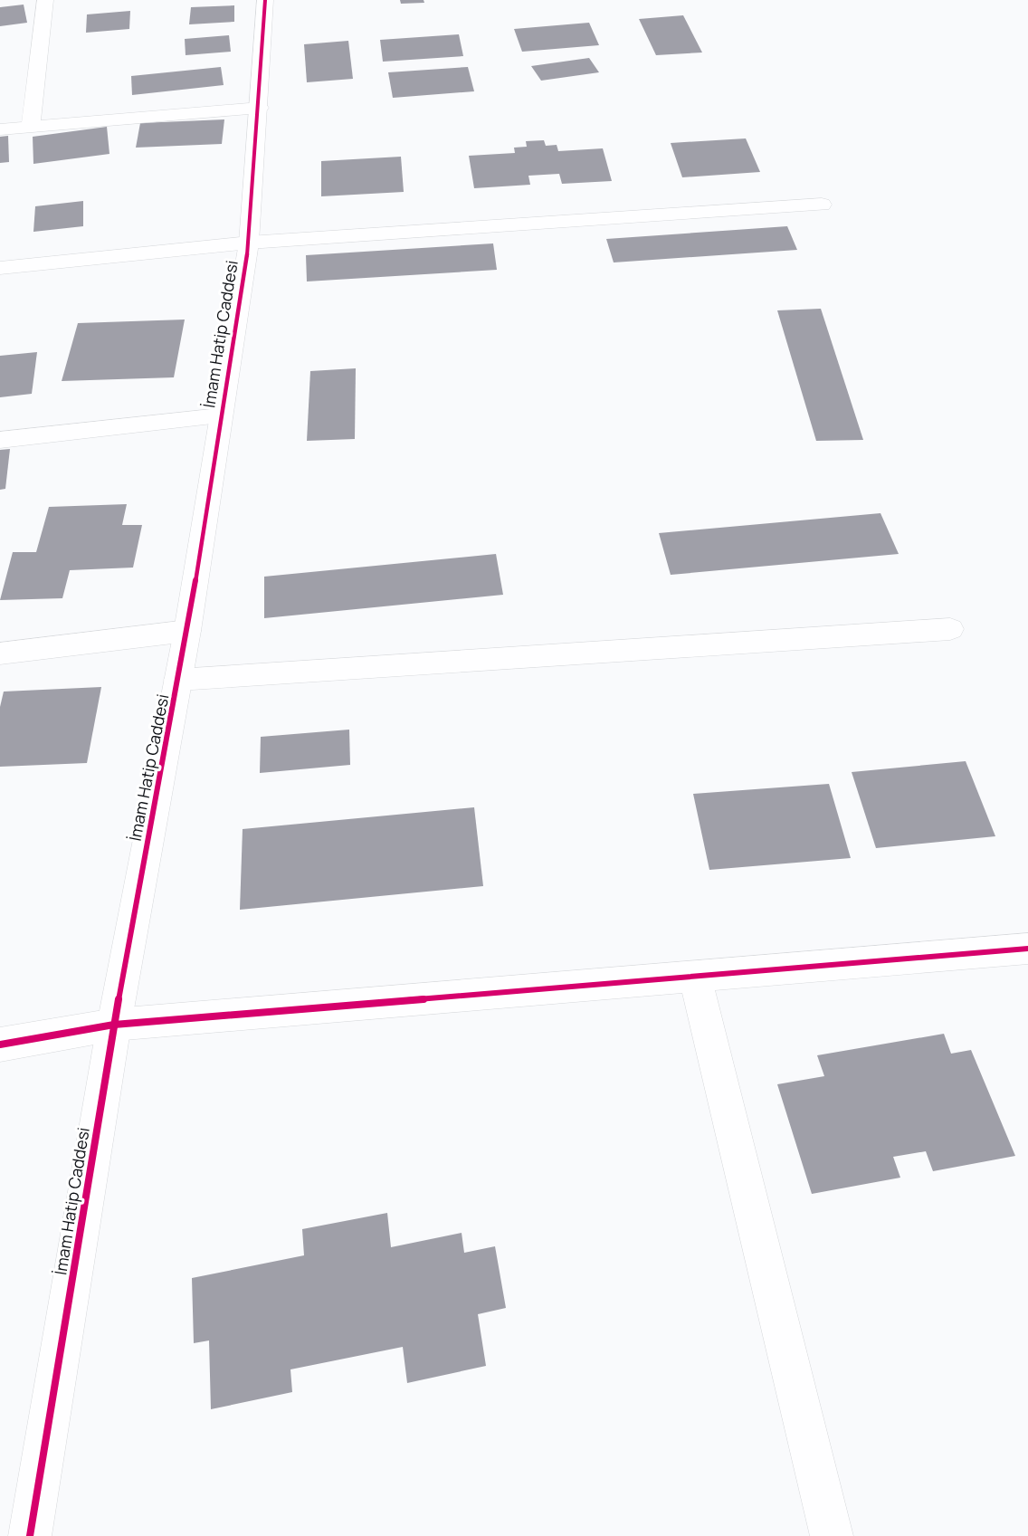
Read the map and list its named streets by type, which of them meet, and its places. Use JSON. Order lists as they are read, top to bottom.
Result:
{
  "streets": {
    "street": ["İmam Hatip Caddesi"]
  }
}
